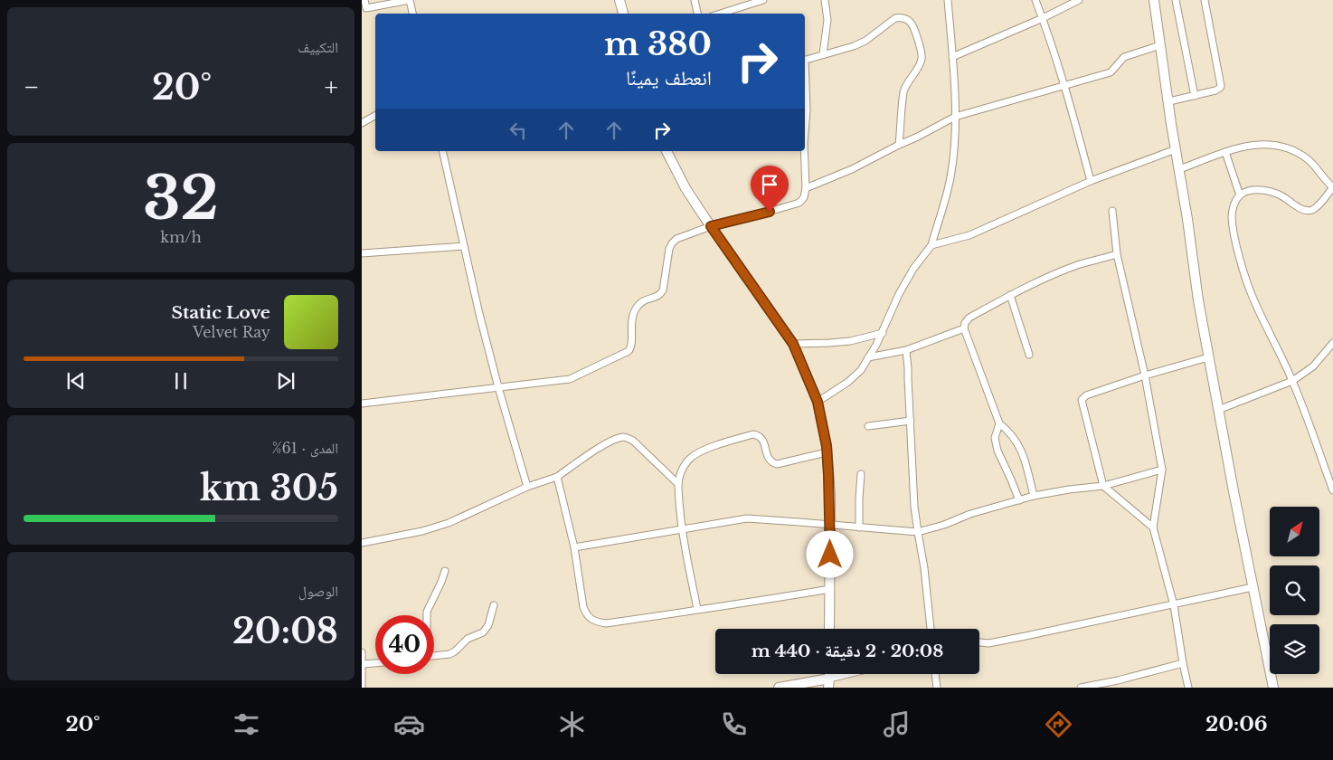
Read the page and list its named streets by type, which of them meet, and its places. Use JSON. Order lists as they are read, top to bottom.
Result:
{
  "north": "top right",
  "page": {
    "tile": [
      "التكييف",
      ["32", "km/h"],
      ["المدى · 61%", "305 km"],
      ["الوصول", "20:08"]
    ],
    "turn": ["380 m", "انعطف يمينًا"],
    "heat": ["−", "20°", "+"],
    "song": ["Static Love", "Velvet Ray"],
    "limit": "40",
    "trip": "20:08 · 2 دقيقة · 440 m",
    "tabs": ["20:06", "20°"]
  }
}
